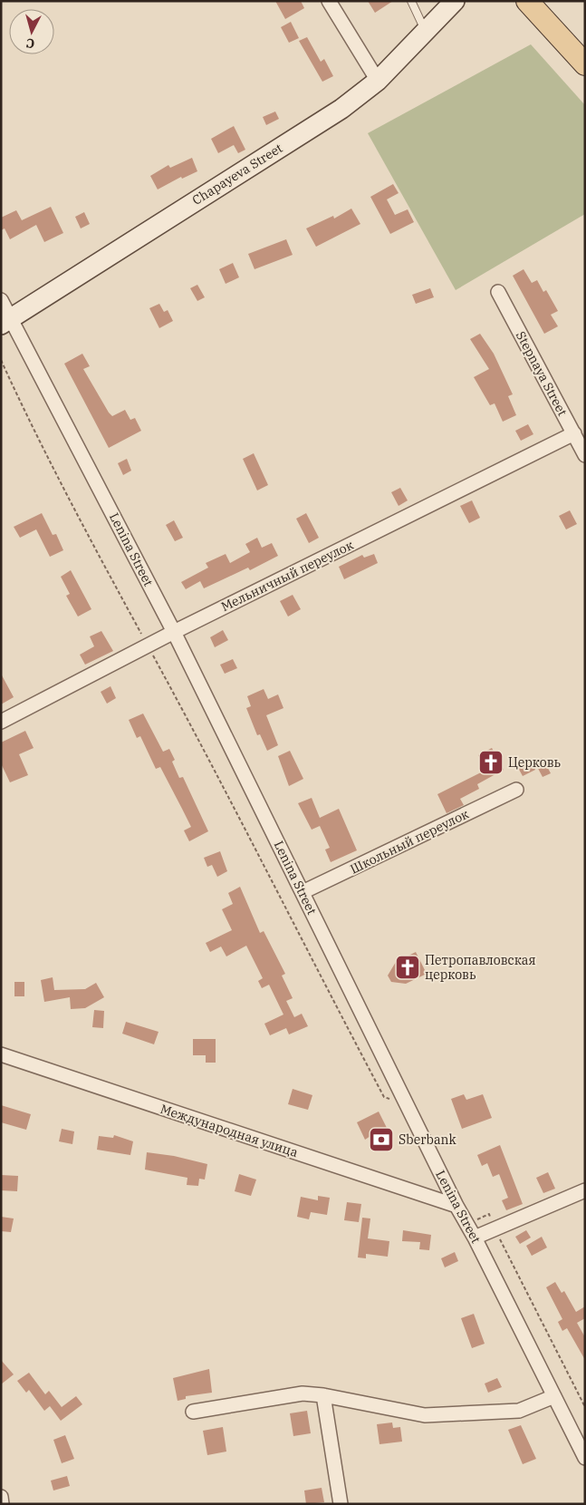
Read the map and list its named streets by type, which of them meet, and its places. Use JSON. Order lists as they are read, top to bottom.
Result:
{
  "streets": {
    "main road": ["Chapayeva Street"],
    "street": [
      "Stepnaya Street",
      "Lenina Street",
      "Мельничный переулок",
      "Школьный переулок",
      "Международная улица"
    ]
  },
  "crossings": [
    ["Chapayeva Street", "Lenina Street"],
    ["Stepnaya Street", "Мельничный переулок"],
    ["Lenina Street", "Мельничный переулок"],
    ["Lenina Street", "Школьный переулок"],
    ["Lenina Street", "Международная улица"]
  ],
  "places": {
    "church": ["Церковь", "Петропавловская церковь"],
    "bank": ["Sberbank"]
  },
  "north": "bottom"
}
